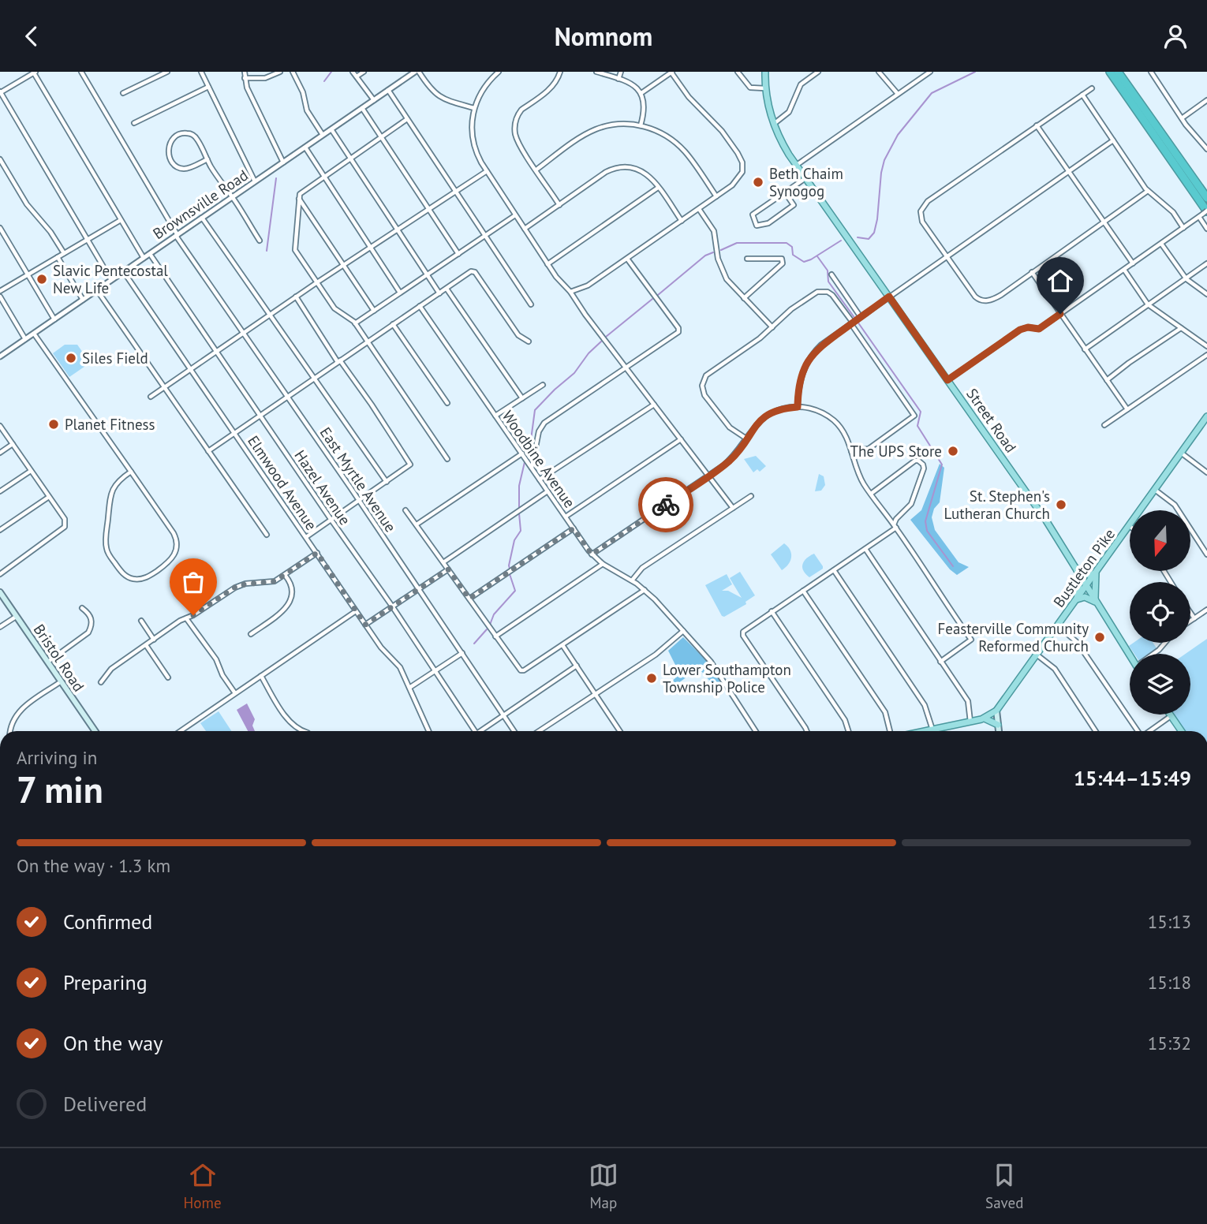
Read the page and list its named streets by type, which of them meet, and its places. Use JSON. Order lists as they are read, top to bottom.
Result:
{
  "streets": {
    "main road": ["Street Road", "Bustleton Pike", "Bristol Road"],
    "street": [
      "Brownsville Road",
      "Woodbine Avenue",
      "East Myrtle Avenue",
      "Elmwood Avenue",
      "Hazel Avenue"
    ]
  },
  "crossings": [
    ["Brownsville Road", "East Myrtle Avenue"],
    ["Brownsville Road", "Elmwood Avenue"],
    ["Brownsville Road", "Hazel Avenue"],
    ["Street Road", "Bustleton Pike"]
  ],
  "places": [
    "Beth Chaim Synogog",
    "Slavic Pentecostal New Life",
    "Siles Field",
    "Planet Fitness",
    "The UPS Store",
    "St. Stephen's Lutheran Church",
    "Feasterville Community Reformed Church",
    "Lower Southampton Township Police"
  ],
  "north": "bottom",
  "page": {
    "header": "Nomnom",
    "heading": ["7 min", "Arriving in", "15:44–15:49"],
    "bar": "On the way · 1.3 km",
    "list": [
      ["Confirmed", "15:13"],
      ["Preparing", "15:18"],
      ["On the way", "15:32"],
      "Delivered"
    ],
    "tabs": ["Home", "Map", "Saved"]
  }
}
